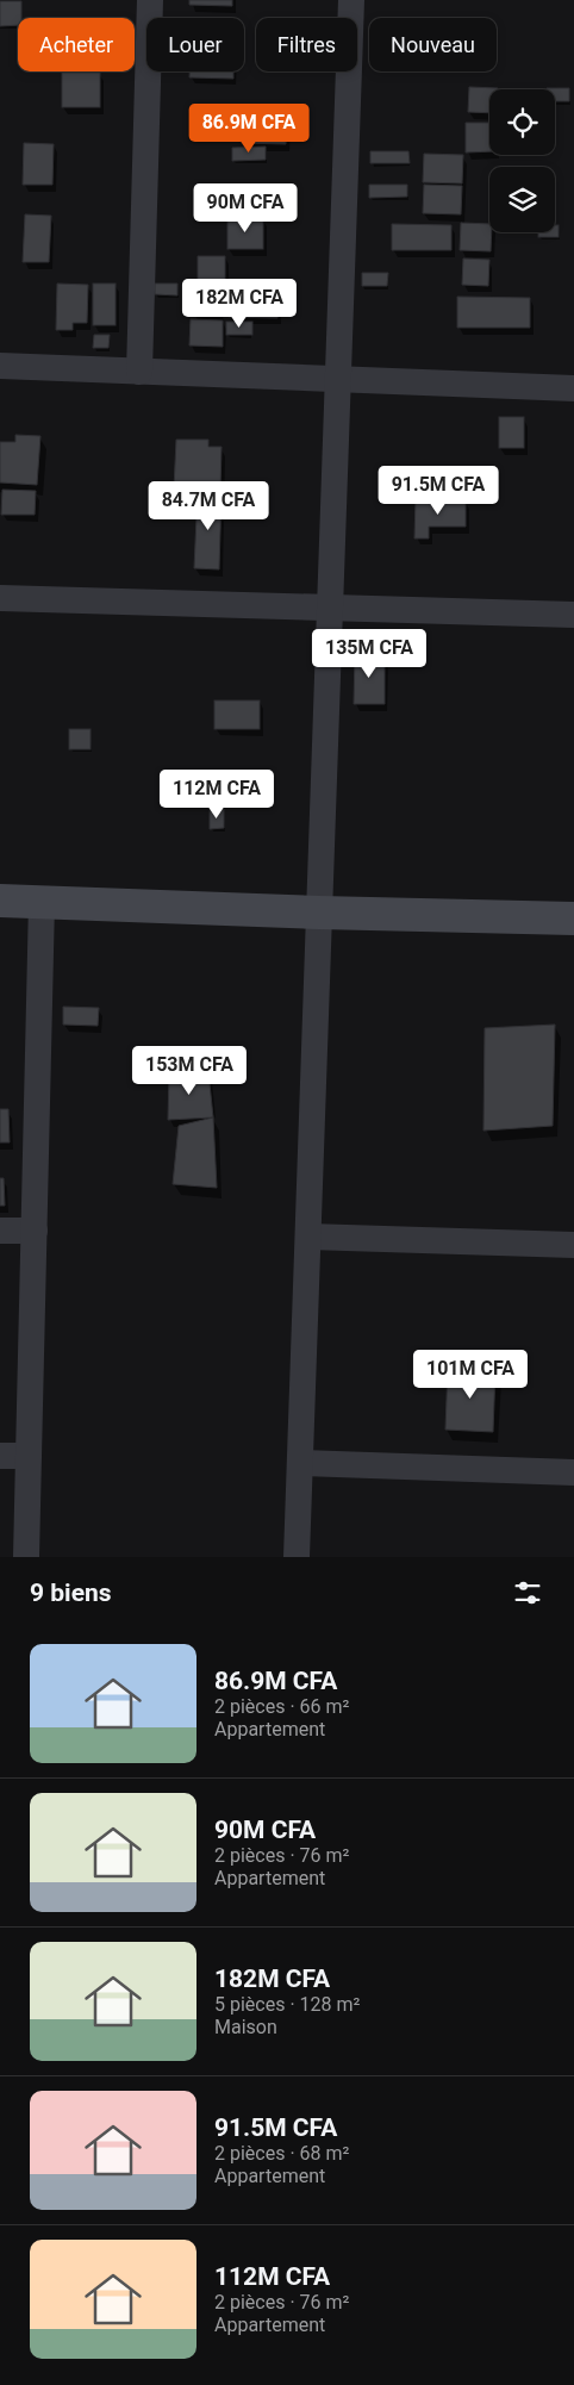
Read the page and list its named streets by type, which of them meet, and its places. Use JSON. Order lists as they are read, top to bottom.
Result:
{
  "page": {
    "chip": [
      "Acheter",
      "Louer",
      "Filtres",
      "Nouveau"
    ],
    "price": [
      "86.9M CFA",
      "90M CFA",
      "182M CFA",
      "91.5M CFA",
      "84.7M CFA",
      "135M CFA",
      "112M CFA",
      "153M CFA",
      "101M CFA"
    ],
    "heading": "9 biens",
    "list": [
      {
        "name": "86.9M CFA",
        "note": "2 pièces · 66 m² · Appartement"
      },
      {
        "name": "90M CFA",
        "note": "2 pièces · 76 m² · Appartement"
      },
      {
        "name": "182M CFA",
        "note": "5 pièces · 128 m² · Maison"
      },
      {
        "name": "91.5M CFA",
        "note": "2 pièces · 68 m² · Appartement"
      },
      {
        "name": "112M CFA",
        "note": "2 pièces · 76 m² · Appartement"
      }
    ]
  }
}
